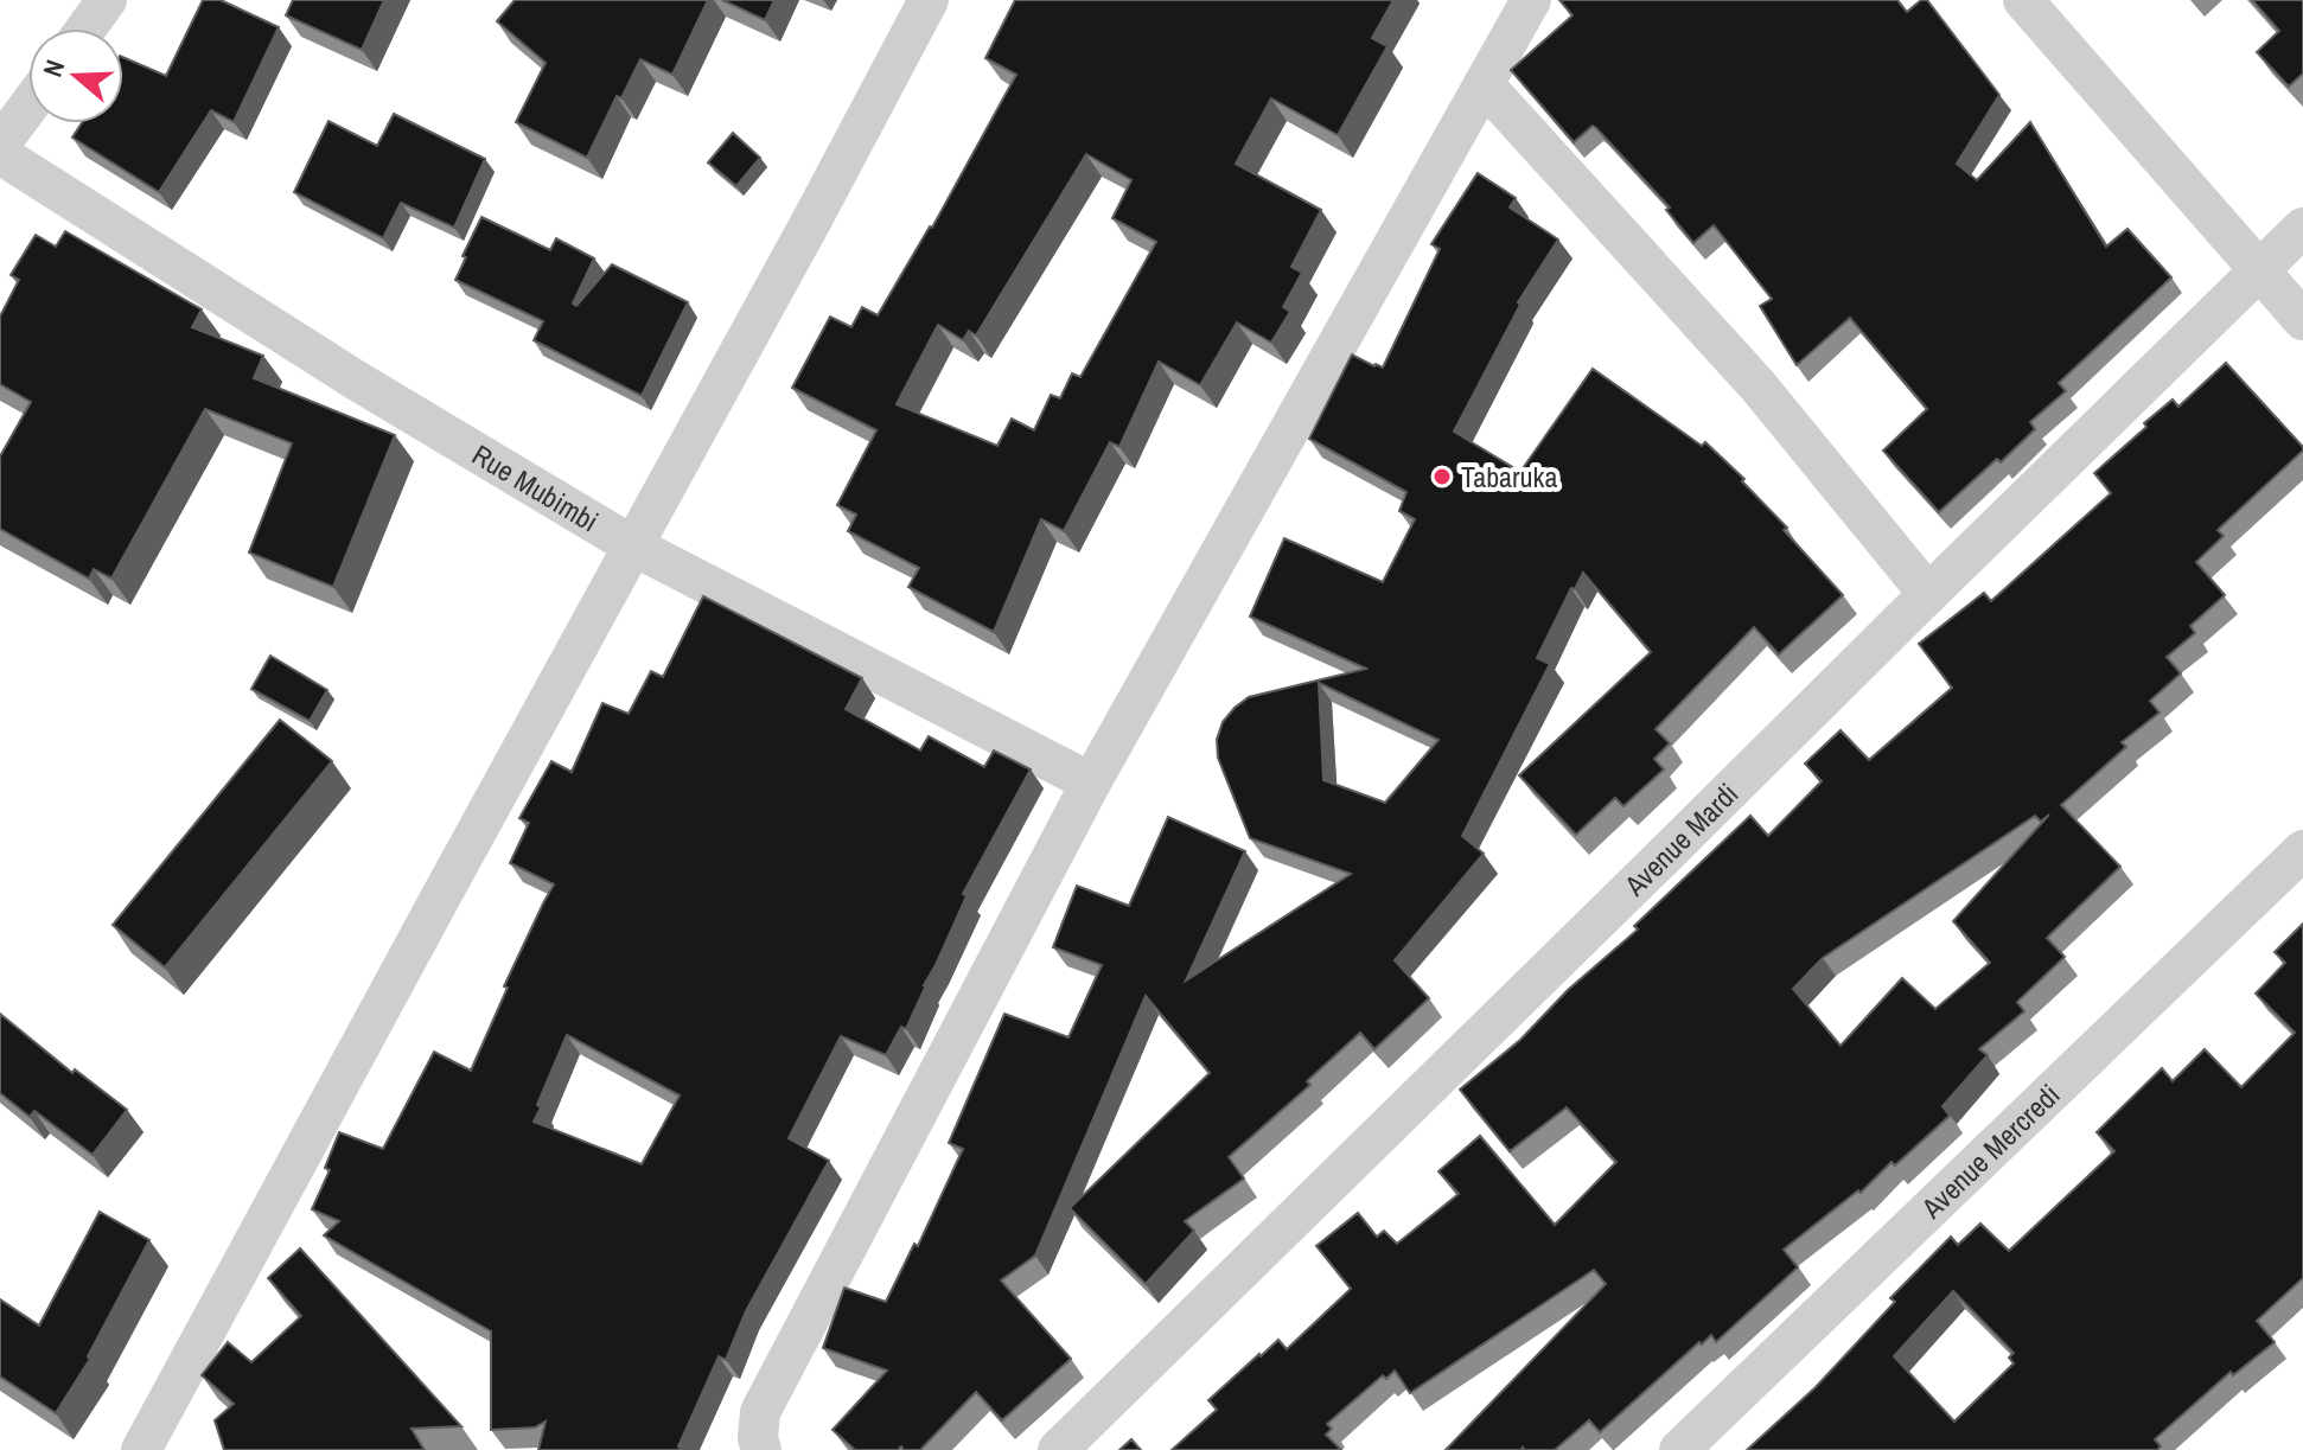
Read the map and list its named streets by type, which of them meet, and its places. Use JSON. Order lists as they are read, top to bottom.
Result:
{
  "streets": {
    "street": ["Rue Mubimbi", "Avenue Mardi", "Avenue Mercredi"]
  },
  "places": ["Tabaruka"],
  "north": "left"
}
